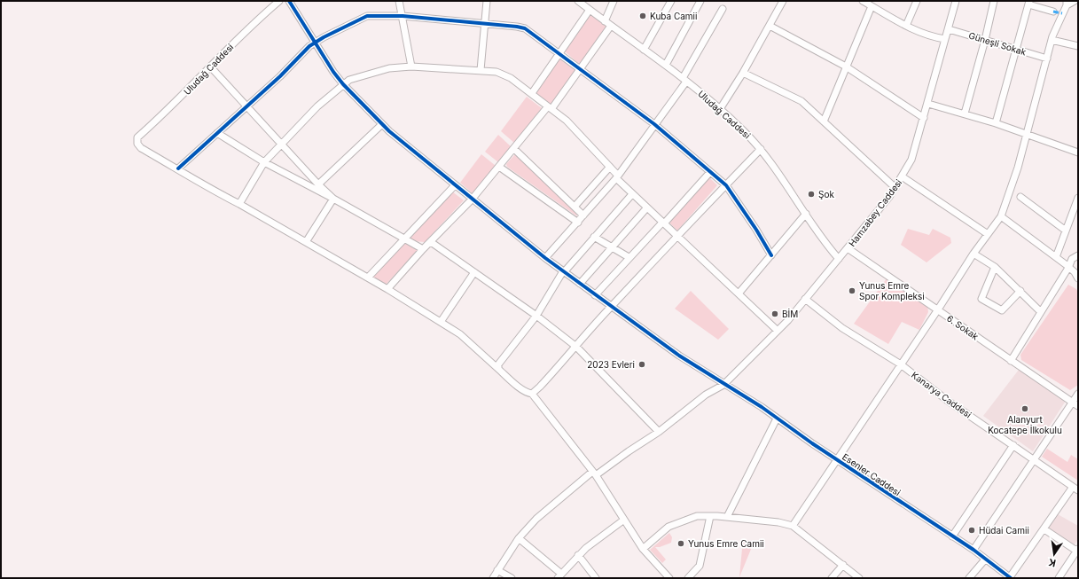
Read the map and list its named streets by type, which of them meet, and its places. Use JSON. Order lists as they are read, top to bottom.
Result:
{
  "streets": {
    "street": [
      "Güneşli Sokak",
      "Uludağ Caddesi",
      "Hamzabey Caddesi",
      "6. Sokak",
      "Kanarya Caddesi",
      "Esenler Caddesi"
    ]
  },
  "crossings": [
    ["Güneşli Sokak", "Hamzabey Caddesi"],
    ["Uludağ Caddesi", "Hamzabey Caddesi"],
    ["Hamzabey Caddesi", "6. Sokak"],
    ["Hamzabey Caddesi", "Kanarya Caddesi"],
    ["Hamzabey Caddesi", "Esenler Caddesi"]
  ],
  "places": [
    "Kuba Camii",
    "Şok",
    "Yunus Emre Spor Kompleksi",
    "BİM",
    "2023 Evleri",
    "Alanyurt Kocatepe İlkokulu",
    "Hüdai Camii",
    "Yunus Emre Camii"
  ],
  "north": "bottom"
}
